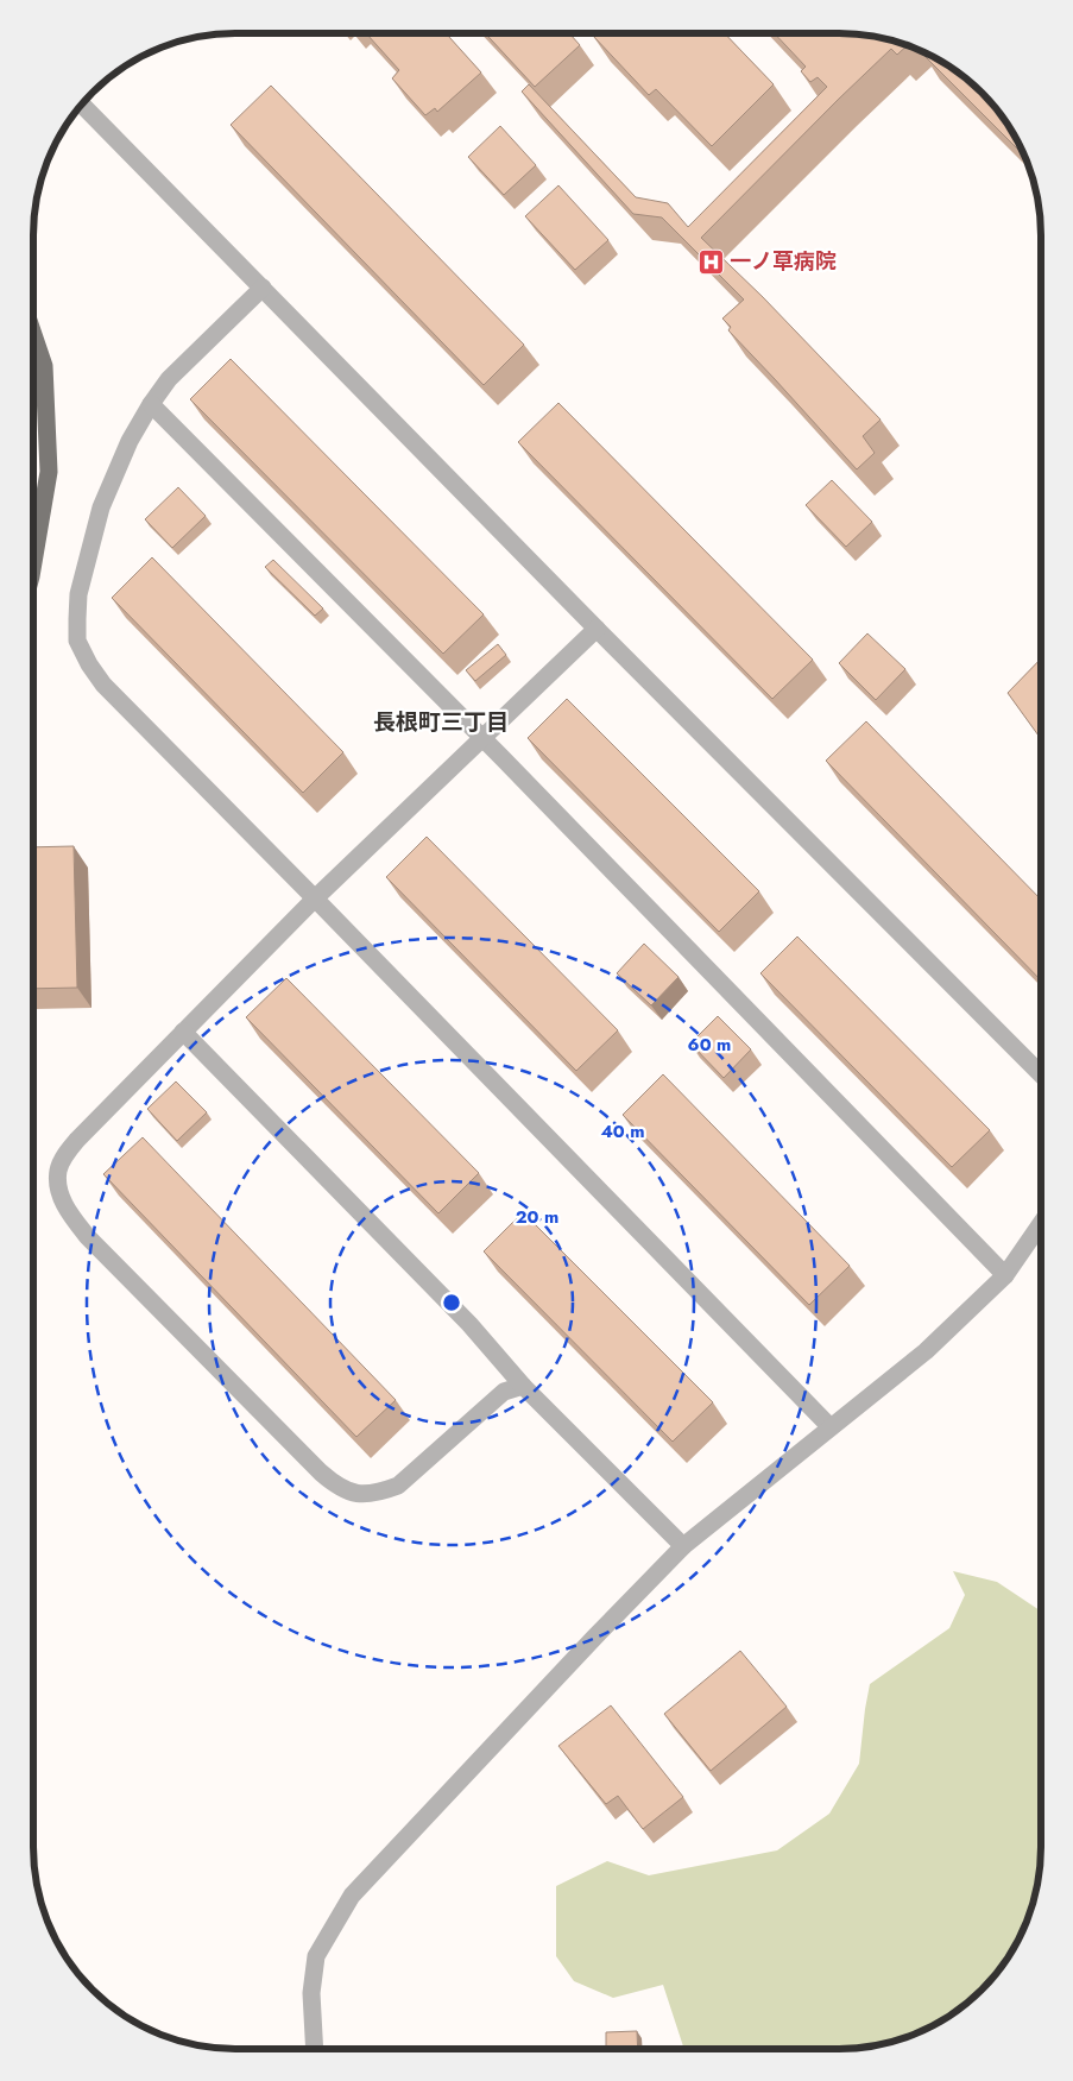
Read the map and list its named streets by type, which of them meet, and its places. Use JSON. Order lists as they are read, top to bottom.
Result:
{
  "districts": ["長根町三丁目"],
  "places": {
    "hospital": ["一ノ草病院"]
  },
  "rings": ["60 m", "40 m", "20 m"]
}
